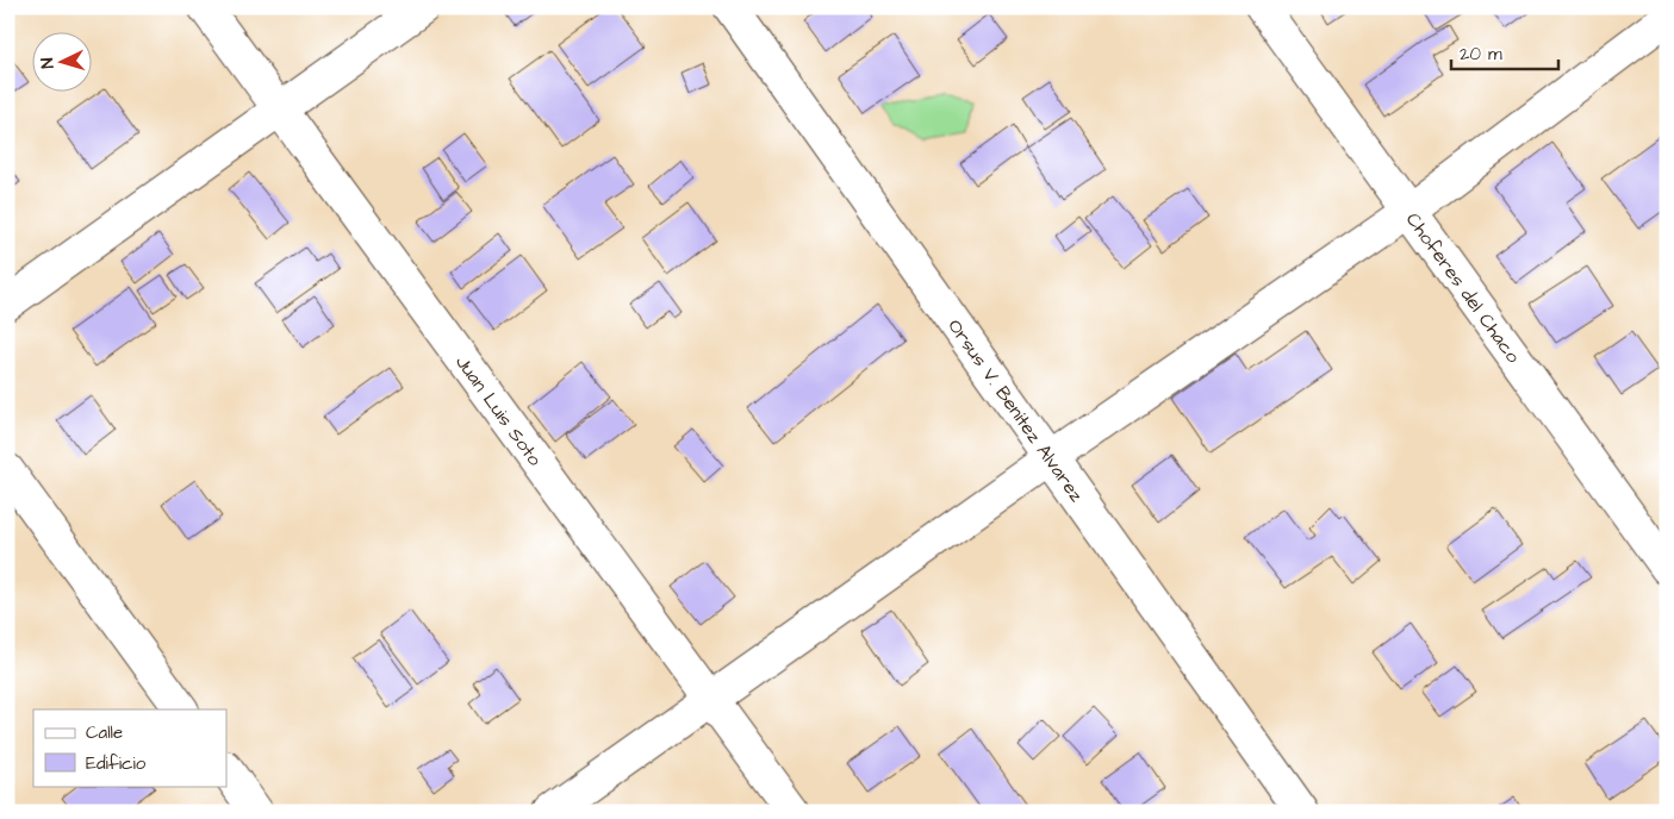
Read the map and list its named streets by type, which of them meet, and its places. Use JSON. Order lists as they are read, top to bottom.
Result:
{
  "streets": {
    "street": ["Choferes del Chaco", "Juan Luis Soto", "Orsus V. Benítez Alvarez"]
  },
  "legend": ["Calle", "Edificio"],
  "scale_bar": "20 m",
  "north": "left"
}
